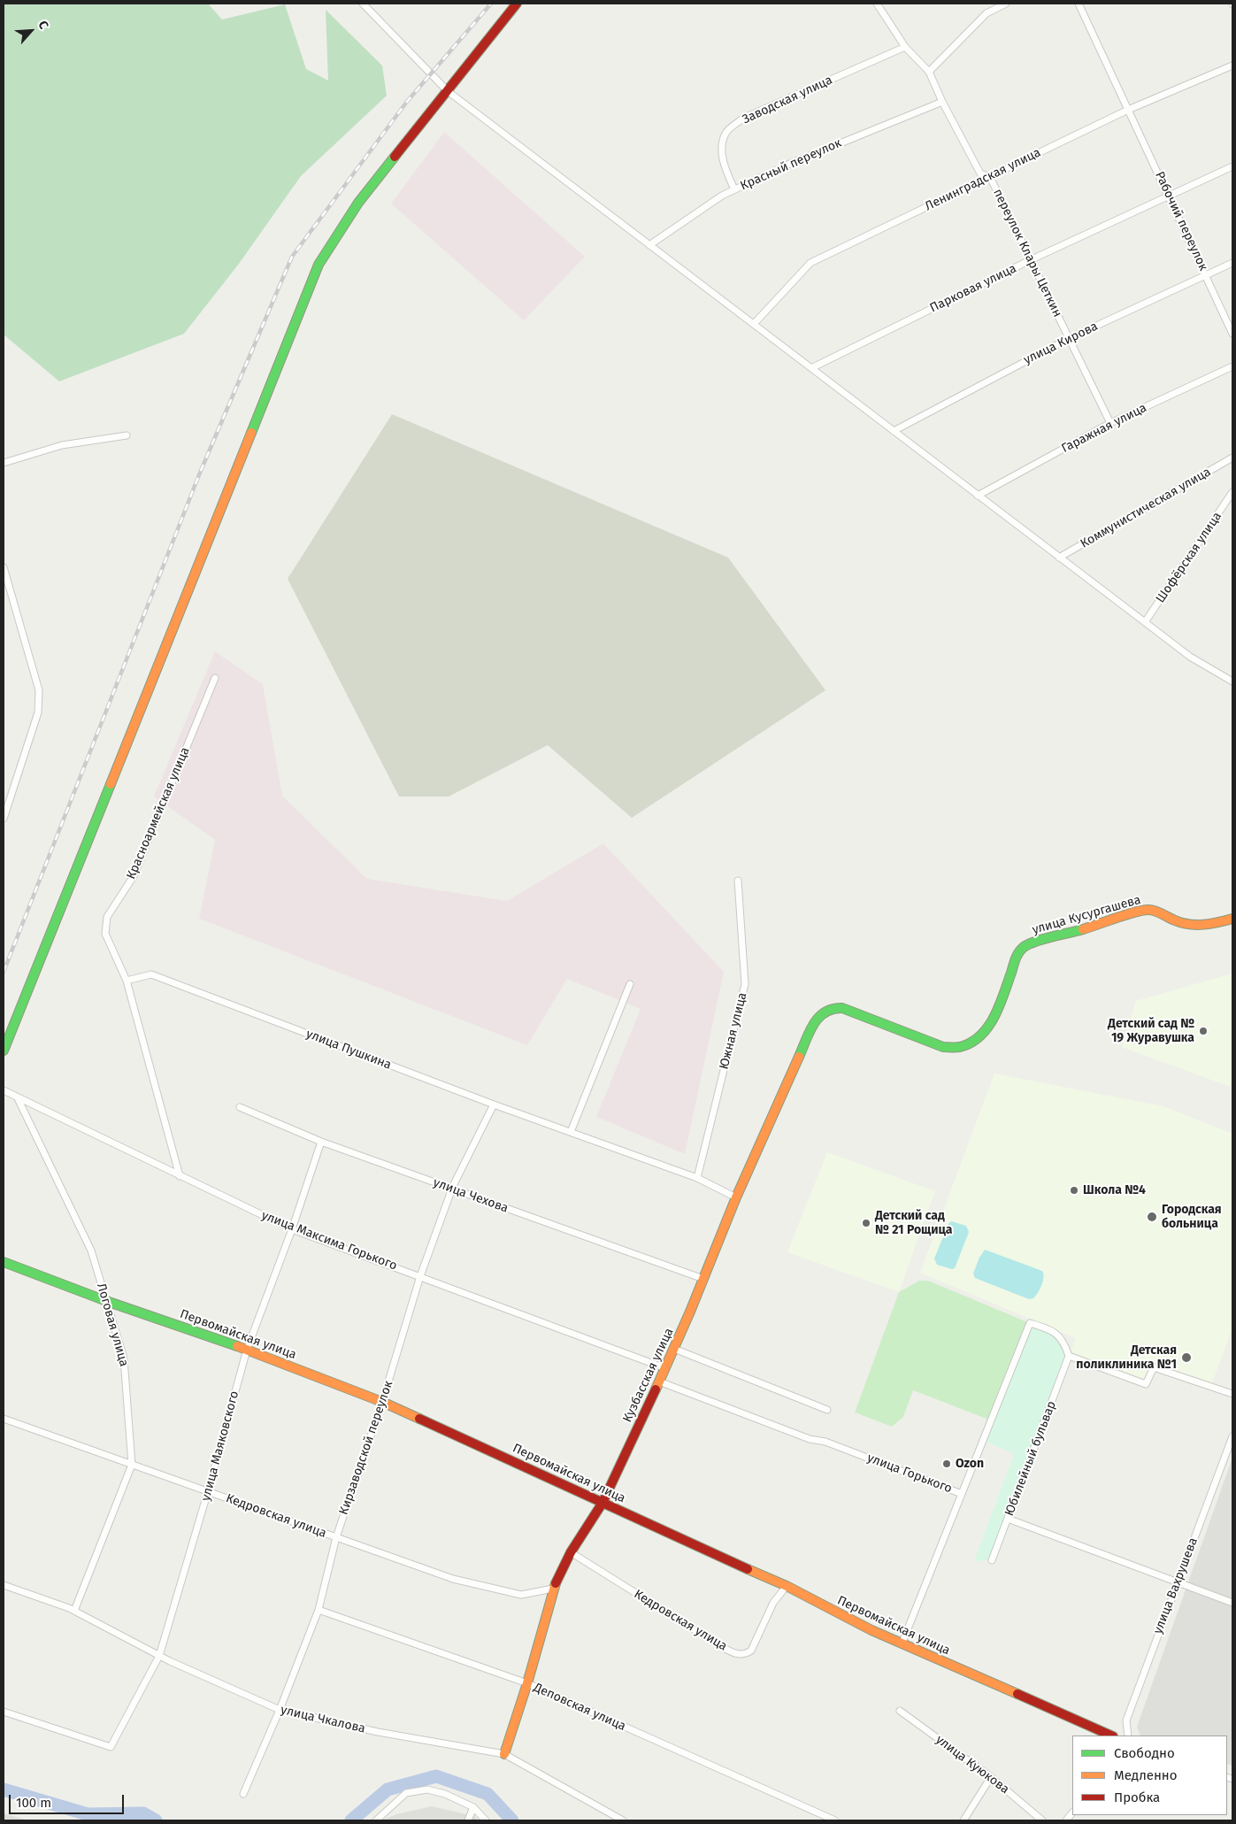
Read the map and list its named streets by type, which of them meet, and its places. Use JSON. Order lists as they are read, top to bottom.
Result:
{
  "streets": {
    "street": [
      "Заводская улица",
      "Красный переулок",
      "Ленинградская улица",
      "Рабочий переулок",
      "переулок Клары Цеткин",
      "Парковая улица",
      "улица Кирова",
      "Гаражная улица",
      "Коммунистическая улица",
      "Шофёрская улица",
      "Красноармейская улица",
      "улица Кусургашева",
      "Южная улица",
      "улица Пушкина",
      "улица Чехова",
      "улица Максима Горького",
      "Логовая улица",
      "Первомайская улица",
      "Кузбасская улица",
      "улица Маяковского",
      "Кирзаводской переулок",
      "Юбилейный бульвар",
      "улица Горького",
      "Кедровская улица",
      "улица Вахрушева",
      "Деповская улица",
      "улица Чкалова",
      "улица Куюкова"
    ]
  },
  "crossings": [
    ["Заводская улица", "Красный переулок"],
    ["Заводская улица", "переулок Клары Цеткин"],
    ["Красный переулок", "переулок Клары Цеткин"],
    ["Ленинградская улица", "Рабочий переулок"],
    ["Ленинградская улица", "переулок Клары Цеткин"],
    ["Рабочий переулок", "Парковая улица"],
    ["Рабочий переулок", "улица Кирова"],
    ["переулок Клары Цеткин", "Парковая улица"],
    ["переулок Клары Цеткин", "улица Кирова"],
    ["переулок Клары Цеткин", "Гаражная улица"],
    ["Красноармейская улица", "улица Пушкина"],
    ["Красноармейская улица", "улица Максима Горького"],
    ["улица Кусургашева", "Кузбасская улица"],
    ["Южная улица", "улица Пушкина"],
    ["улица Пушкина", "Кузбасская улица"],
    ["улица Пушкина", "Кирзаводской переулок"],
    ["улица Чехова", "Кузбасская улица"],
    ["улица Чехова", "улица Маяковского"],
    ["улица Чехова", "Кирзаводской переулок"],
    ["улица Максима Горького", "Логовая улица"],
    ["улица Максима Горького", "Кузбасская улица"],
    ["улица Максима Горького", "улица Маяковского"],
    ["улица Максима Горького", "Кирзаводской переулок"],
    ["Логовая улица", "Первомайская улица"],
    ["Логовая улица", "Кедровская улица"],
    ["Логовая улица", "улица Чкалова"],
    ["Первомайская улица", "Кузбасская улица"],
    ["Первомайская улица", "улица Маяковского"],
    ["Первомайская улица", "Кирзаводской переулок"],
    ["Первомайская улица", "Кедровская улица"],
    ["Кузбасская улица", "улица Горького"],
    ["Кузбасская улица", "Кедровская улица"],
    ["Кузбасская улица", "Деповская улица"],
    ["Кузбасская улица", "улица Чкалова"],
    ["улица Маяковского", "Кедровская улица"],
    ["улица Маяковского", "улица Чкалова"],
    ["Кирзаводской переулок", "Кедровская улица"],
    ["Кирзаводской переулок", "Деповская улица"],
    ["Кирзаводской переулок", "улица Чкалова"],
    ["Юбилейный бульвар", "улица Горького"]
  ],
  "places": [
    "Детский сад № 19 Журавушка",
    "Школа №4",
    "Городская больница",
    "Детский сад № 21 Рощица",
    "Детская поликлиника №1",
    "Ozon"
  ],
  "legend": ["Свободно", "Медленно", "Пробка"],
  "scale_bar": "100 m",
  "north": "top right"
}
